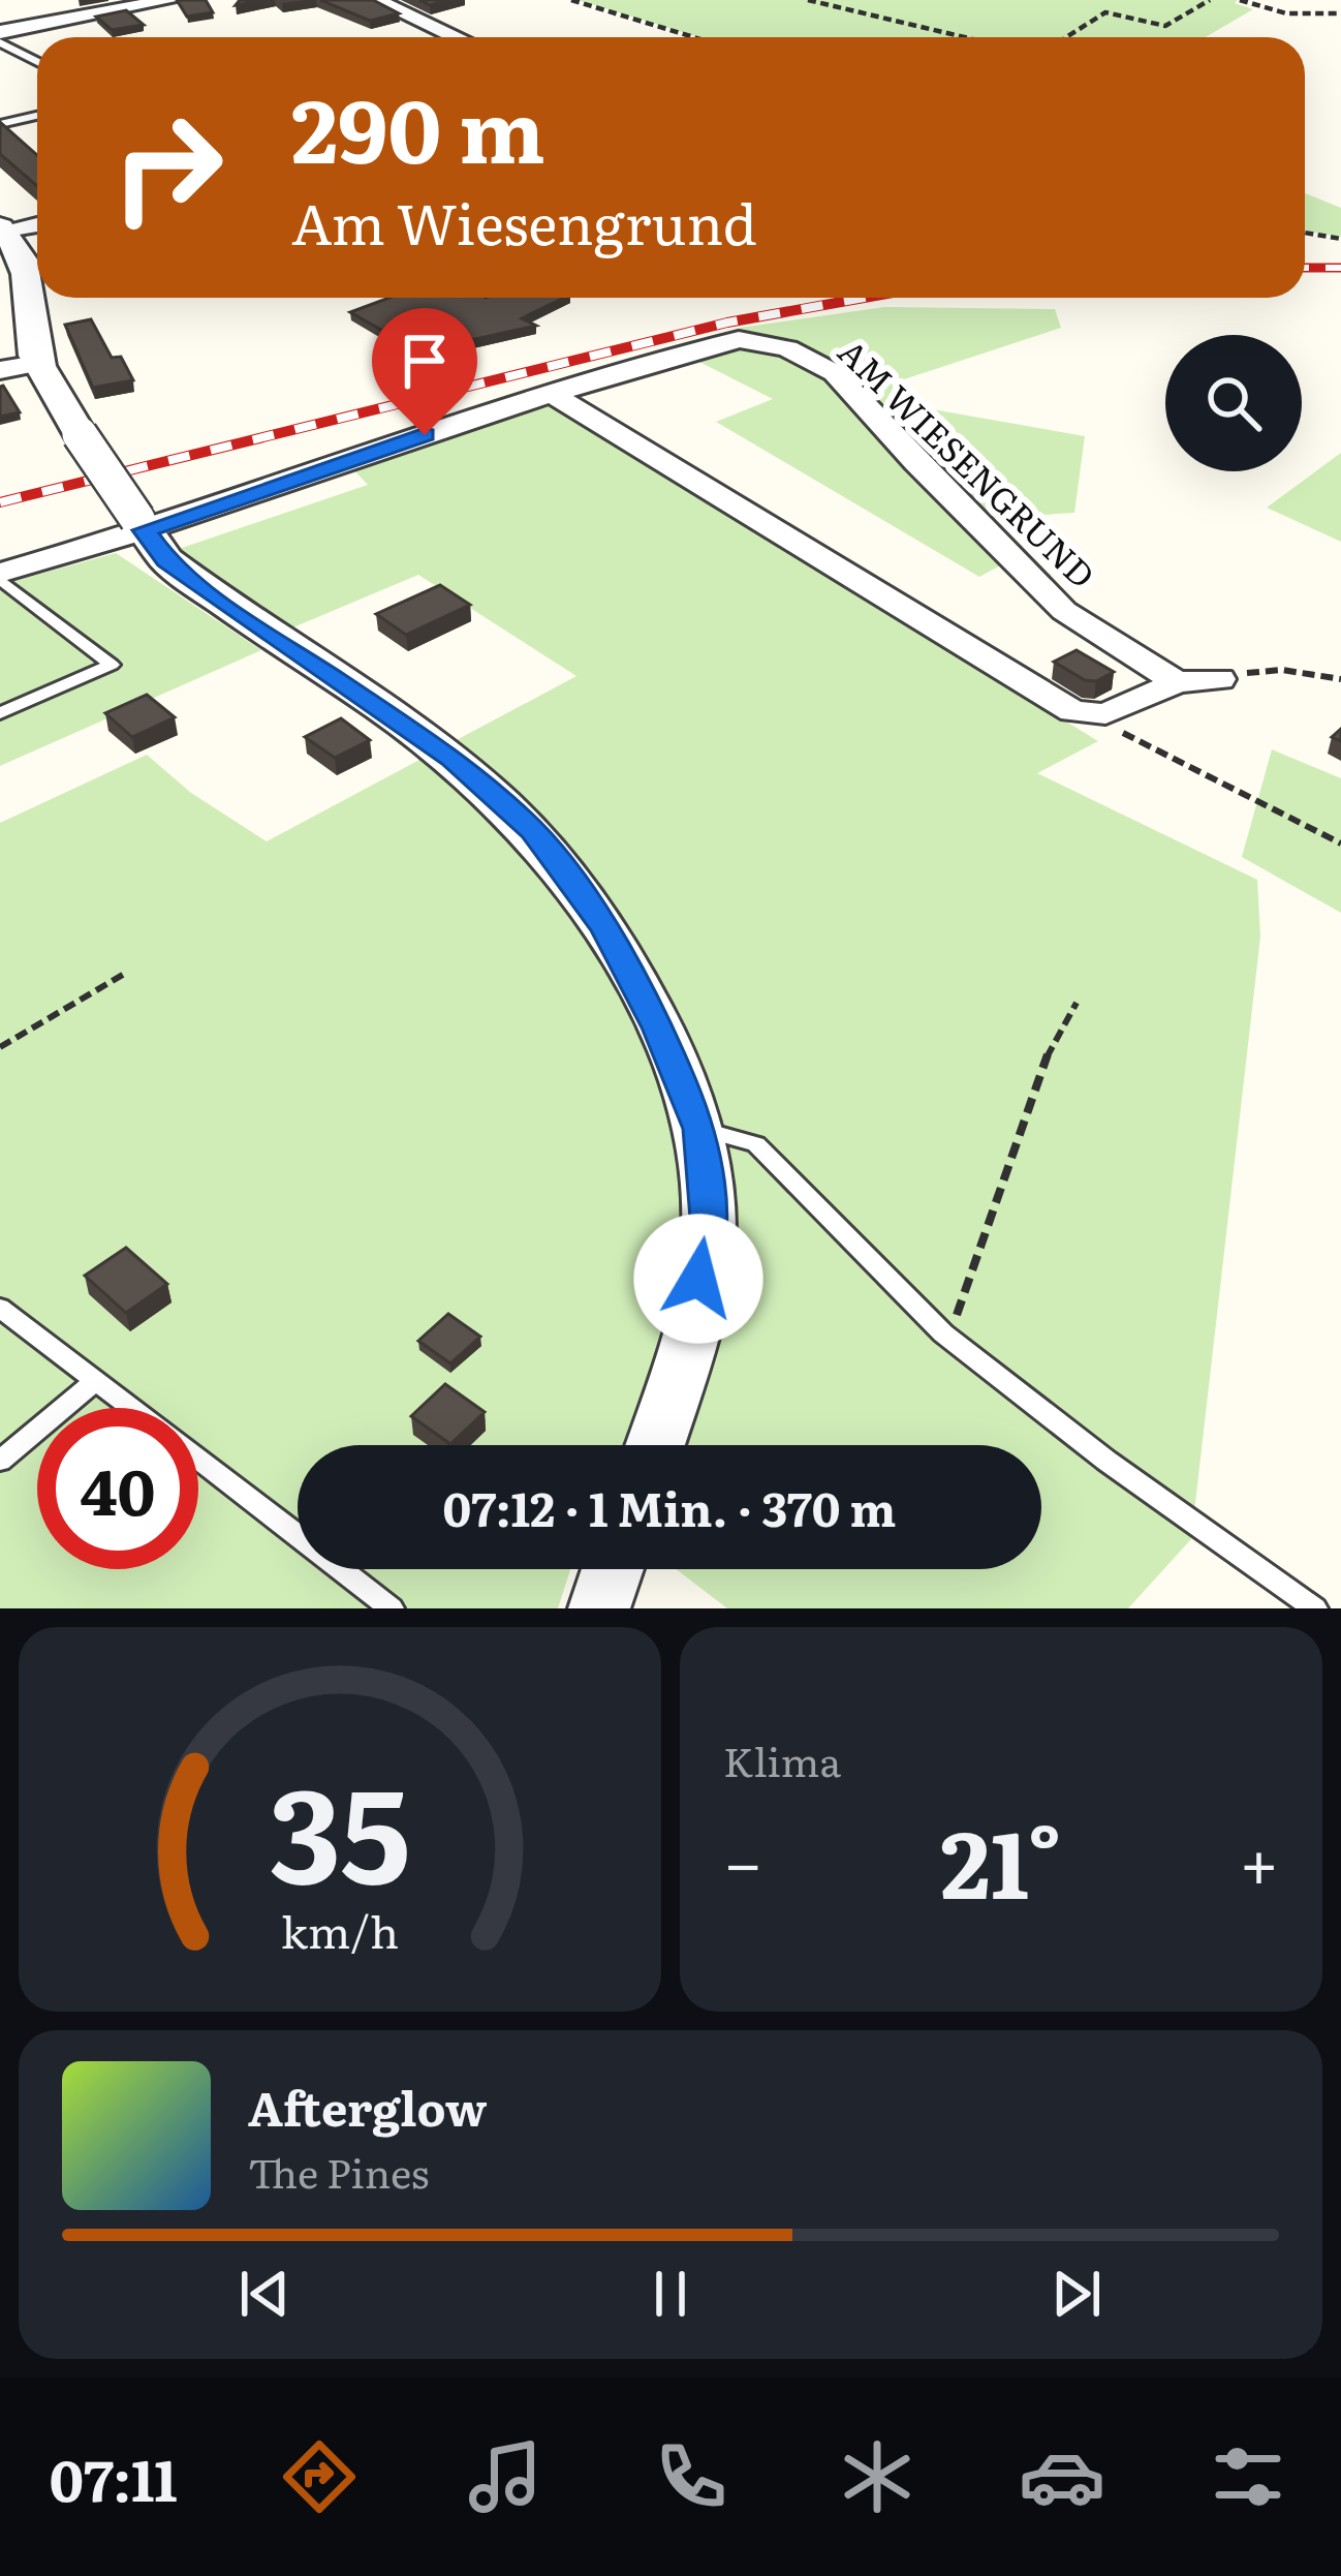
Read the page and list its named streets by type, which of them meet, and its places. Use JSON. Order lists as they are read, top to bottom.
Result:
{
  "streets": {
    "street": ["AM WIESENGRUND"]
  },
  "page": {
    "turn": ["290 m", "Am Wiesengrund"],
    "limit": "40",
    "trip": "07:12 · 1 Min. · 370 m",
    "tile": "Klima",
    "heat": ["−", "21°", "+"],
    "song": ["Afterglow", "The Pines"],
    "tabs": "07:11",
    "gauge": ["35", "km/h"]
  }
}
